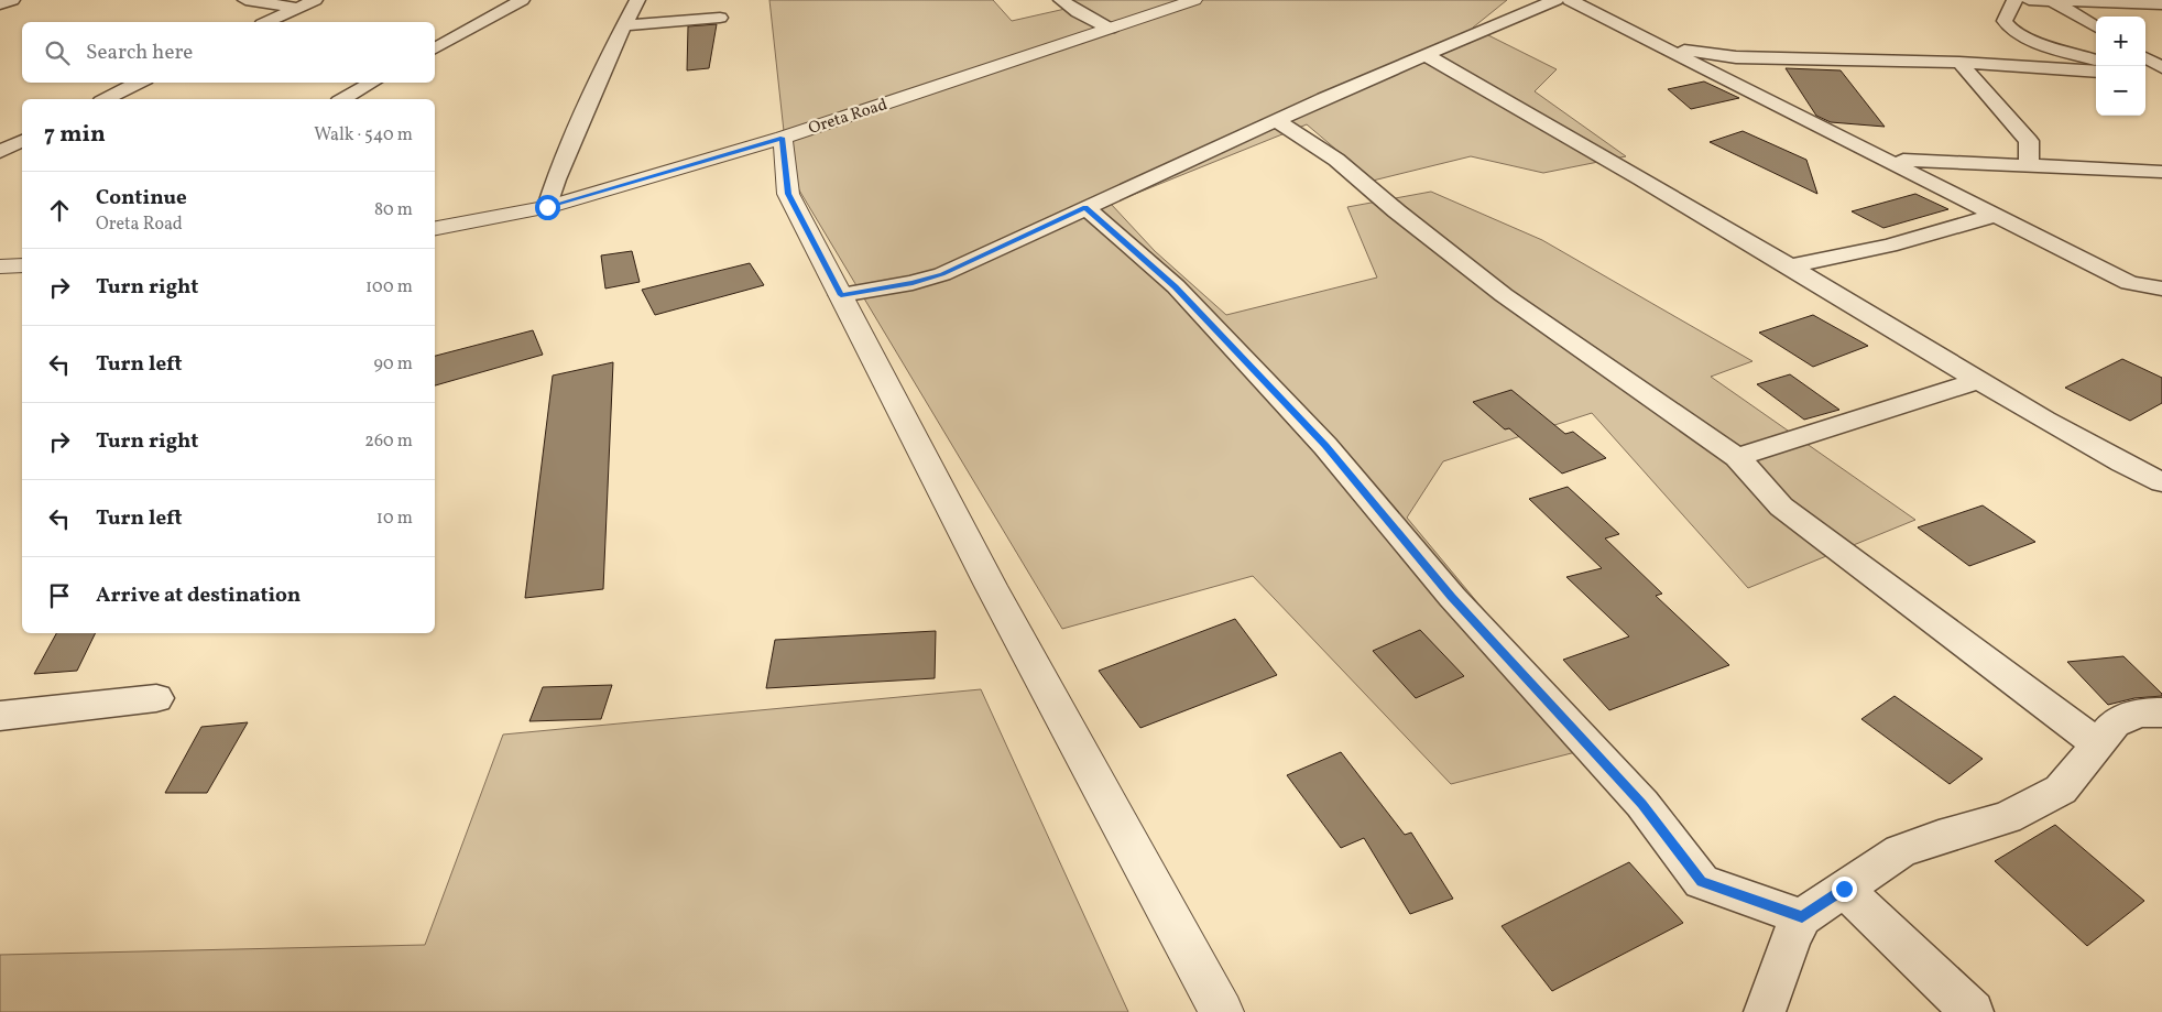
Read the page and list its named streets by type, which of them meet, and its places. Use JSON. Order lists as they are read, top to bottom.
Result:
{
  "streets": {
    "street": ["Oreta Road"]
  },
  "page": {
    "map_buttons": ["+", "−"],
    "search": "Search here",
    "heading": ["7 min", "Walk · 540 m"],
    "list": [
      ["Continue", "Oreta Road", "80 m"],
      ["Turn right", "100 m"],
      ["Turn left", "90 m"],
      ["Turn right", "260 m"],
      ["Turn left", "10 m"],
      "Arrive at destination"
    ]
  }
}
